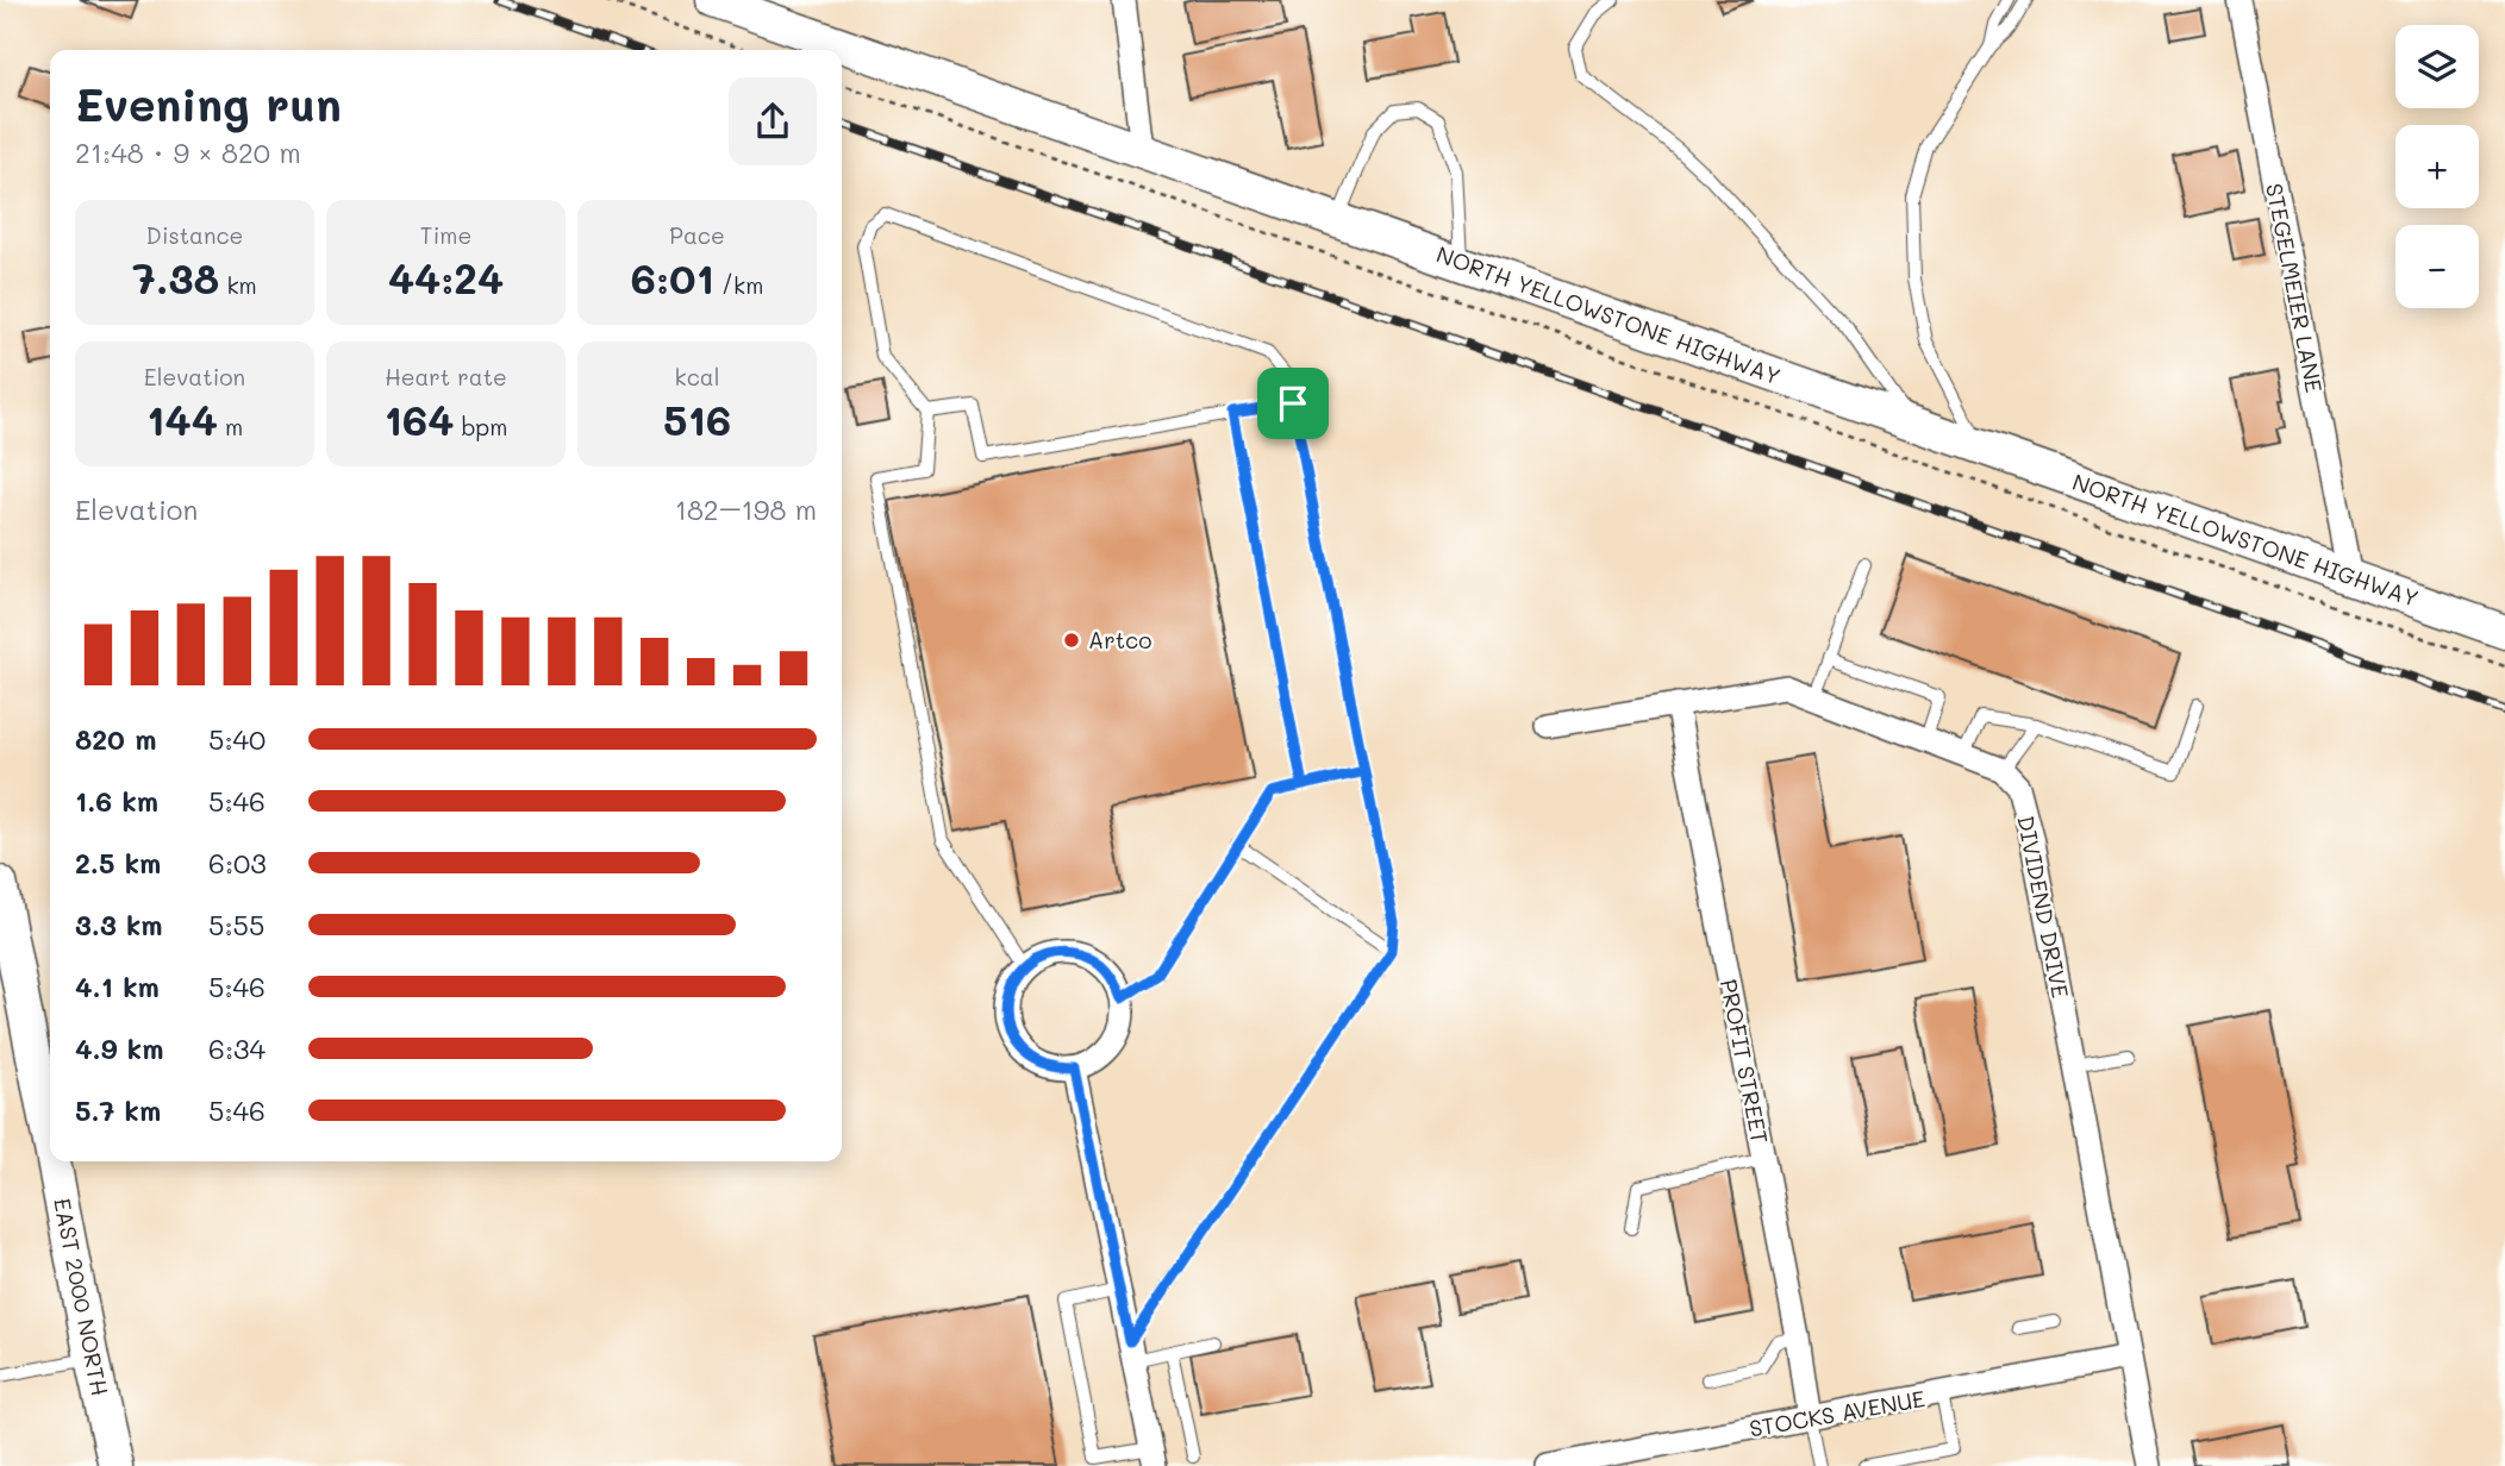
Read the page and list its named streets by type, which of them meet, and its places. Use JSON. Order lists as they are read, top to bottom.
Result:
{
  "streets": {
    "main road": ["NORTH YELLOWSTONE HIGHWAY", "EAST 2000 NORTH"],
    "street": [
      "STEGELMEIER LANE",
      "DIVIDEND DRIVE",
      "PROFIT STREET",
      "STOCKS AVENUE"
    ]
  },
  "crossings": [
    ["STEGELMEIER LANE", "NORTH YELLOWSTONE HIGHWAY"],
    ["DIVIDEND DRIVE", "STOCKS AVENUE"],
    ["PROFIT STREET", "STOCKS AVENUE"]
  ],
  "places": ["Artco"],
  "page": {
    "map_buttons": ["+", "−"],
    "heading": ["Evening run", "21:48 · 9 × 820 m"],
    "stats": [
      ["Distance", "7.38 km"],
      ["Time", "44:24"],
      ["Pace", "6:01 /km"],
      ["Elevation", "144 m"],
      ["Heart rate", "164 bpm"],
      ["kcal", "516"]
    ],
    "chart": ["Elevation", "182–198 m"],
    "list": [
      {
        "name": "820 m",
        "note": "5:40"
      },
      {
        "name": "1.6 km",
        "note": "5:46"
      },
      {
        "name": "2.5 km",
        "note": "6:03"
      },
      {
        "name": "3.3 km",
        "note": "5:55"
      },
      {
        "name": "4.1 km",
        "note": "5:46"
      },
      {
        "name": "4.9 km",
        "note": "6:34"
      },
      {
        "name": "5.7 km",
        "note": "5:46"
      }
    ]
  }
}
